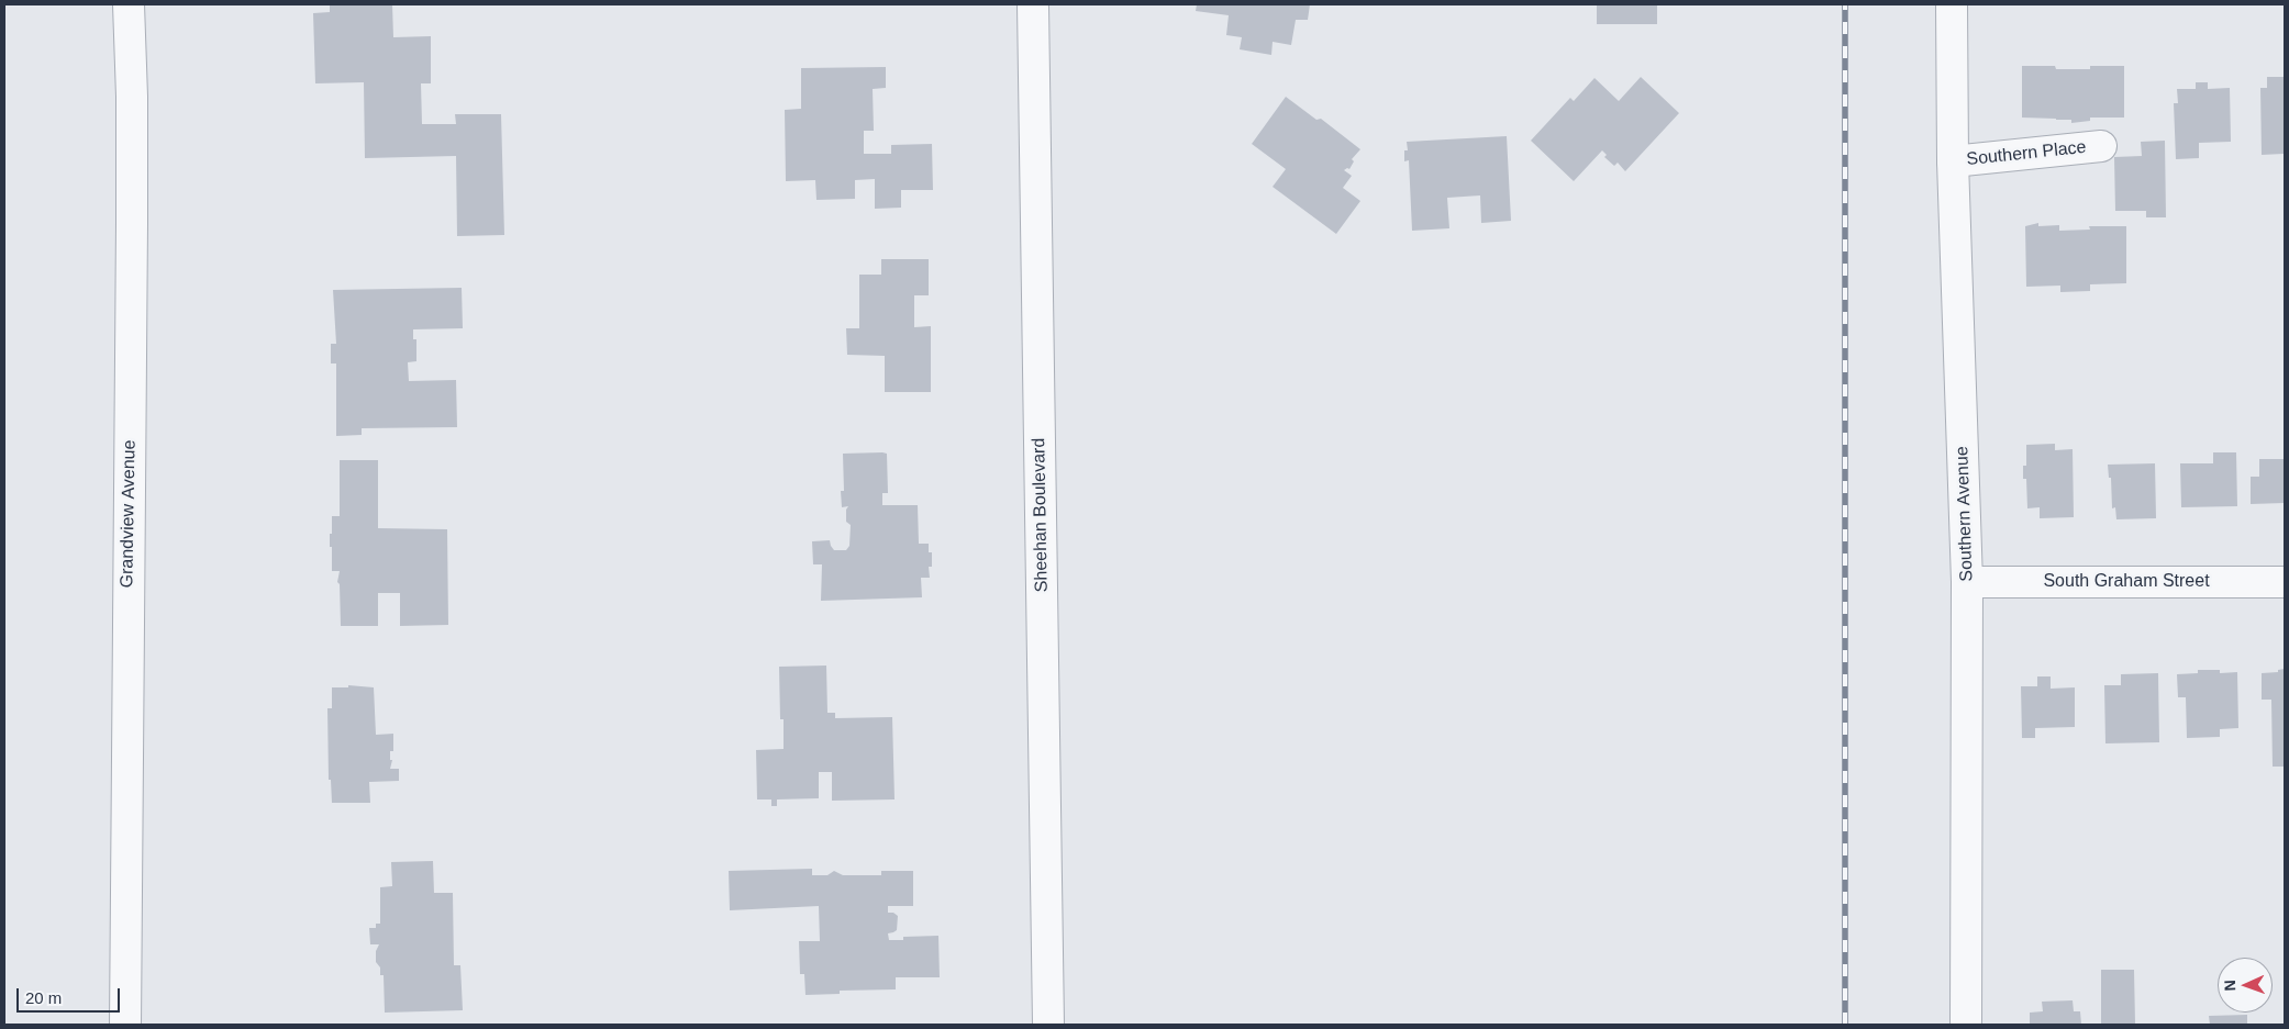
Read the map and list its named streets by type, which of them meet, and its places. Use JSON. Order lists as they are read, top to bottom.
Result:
{
  "streets": {
    "street": [
      "Southern Place",
      "Grandview Avenue",
      "Southern Avenue",
      "Sheehan Boulevard",
      "South Graham Street"
    ]
  },
  "crossings": [
    ["Southern Place", "Southern Avenue"],
    ["Southern Avenue", "South Graham Street"]
  ],
  "scale_bar": "20 m",
  "north": "left"
}
